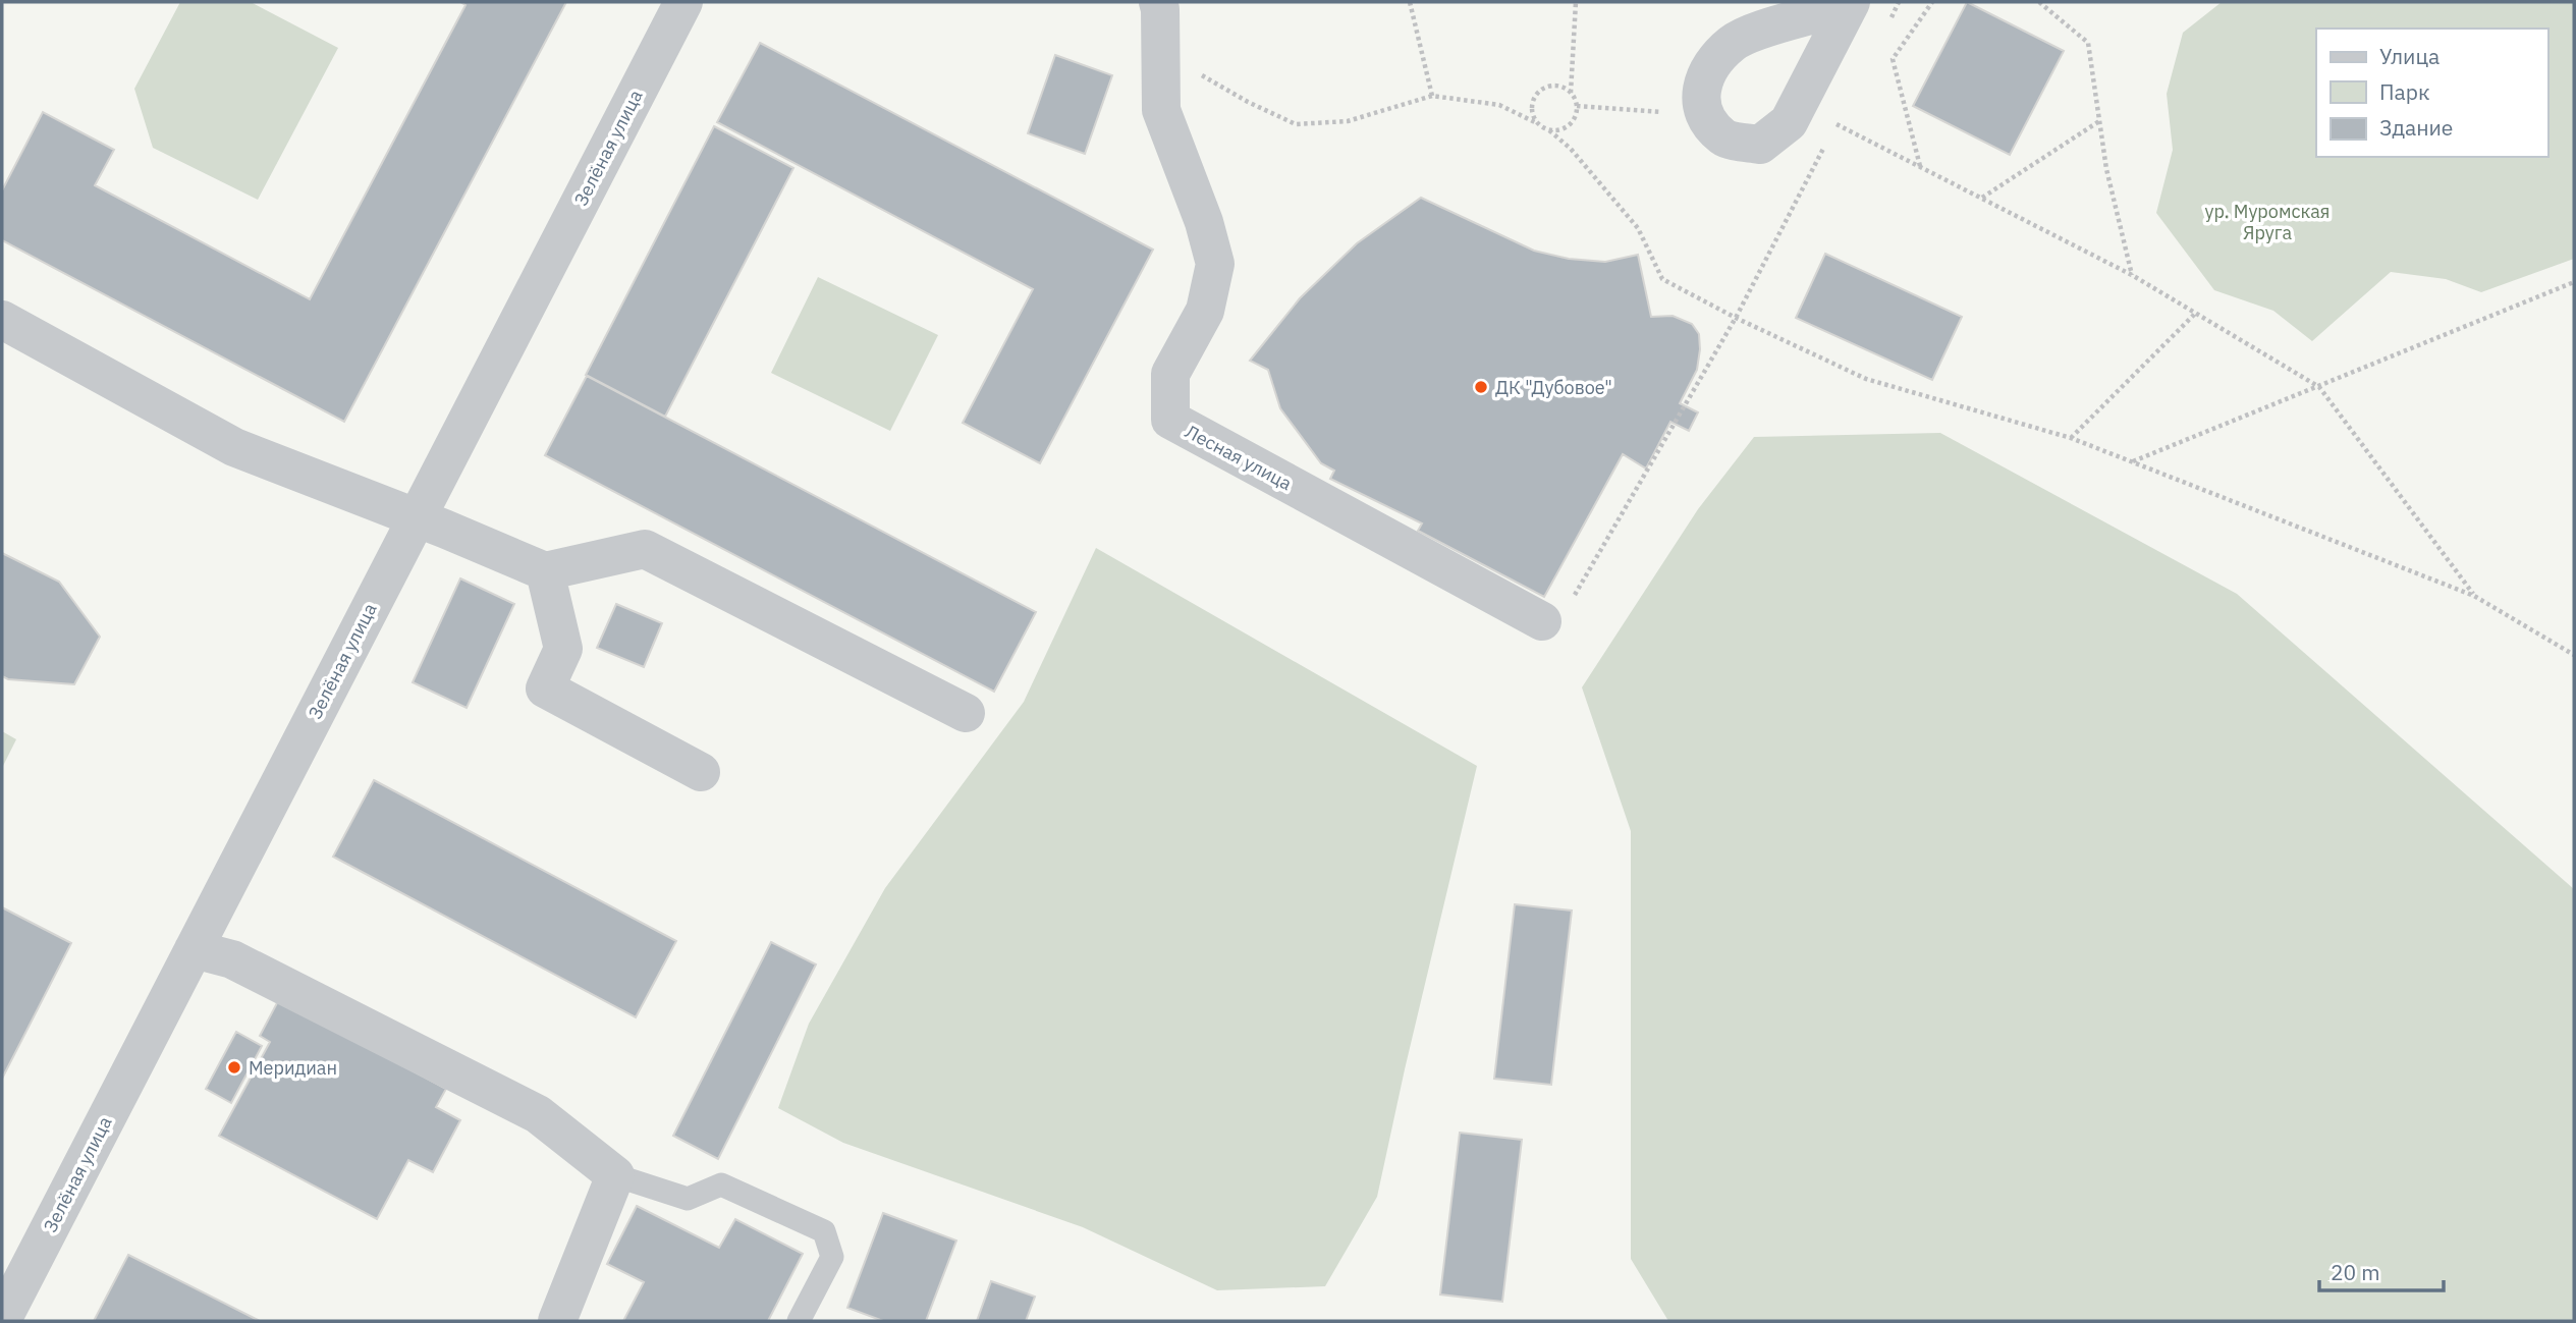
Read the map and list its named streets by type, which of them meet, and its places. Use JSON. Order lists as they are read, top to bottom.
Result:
{
  "streets": {
    "street": ["Зелёная улица", "Лесная улица"]
  },
  "parks": ["ур. Муромская Яруга"],
  "places": ["ДК \"Дубовое\"", "Меридиан"],
  "legend": ["Улица", "Парк", "Здание"],
  "scale_bar": "20 m"
}
